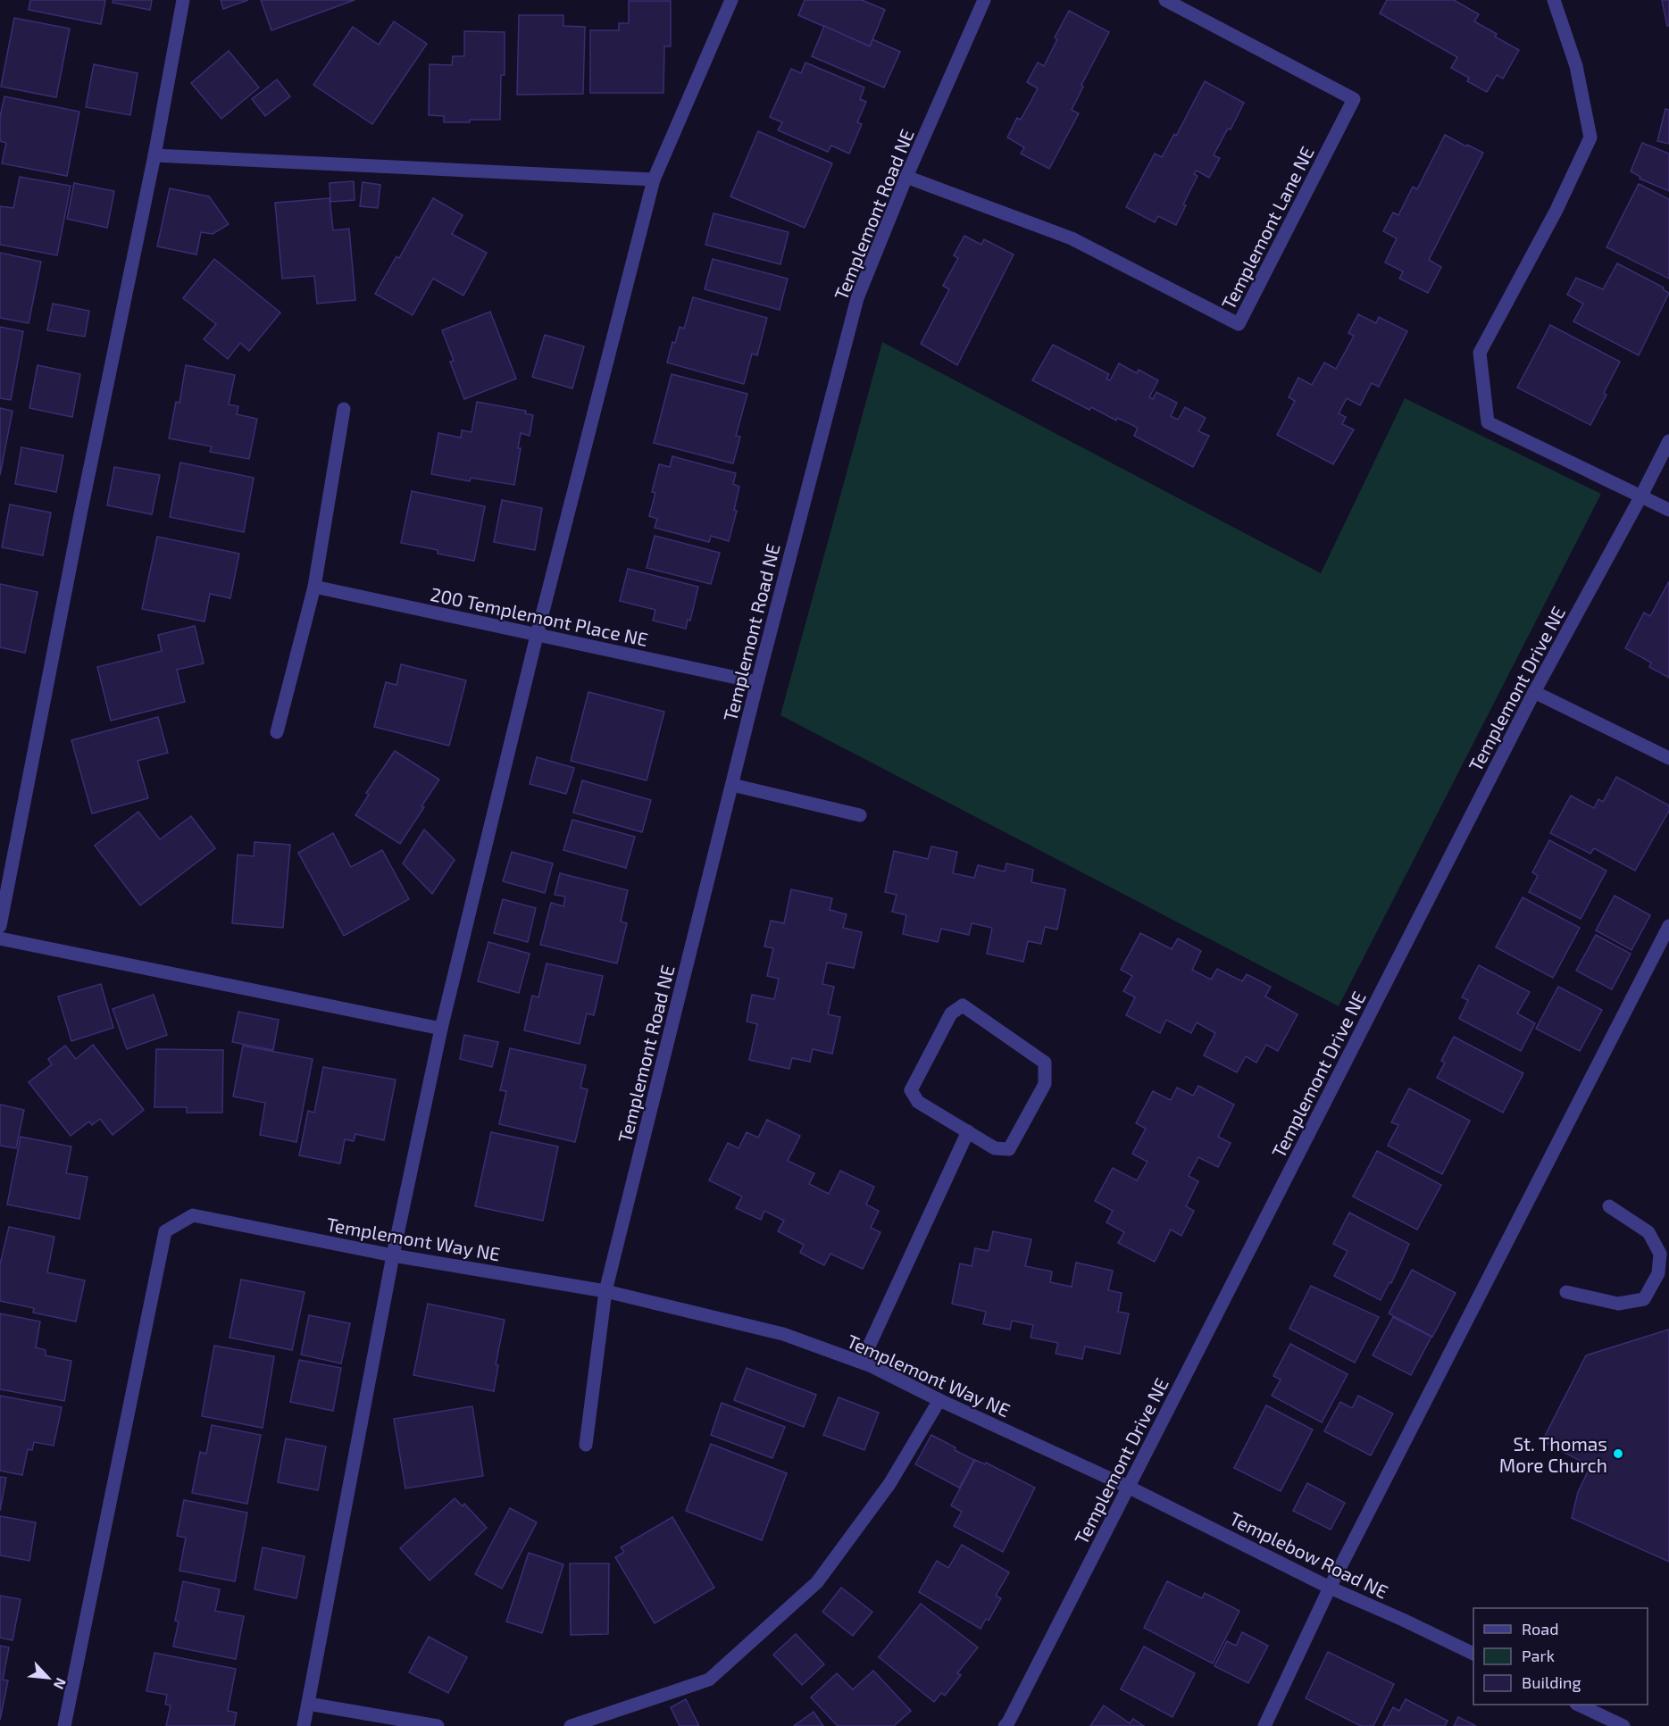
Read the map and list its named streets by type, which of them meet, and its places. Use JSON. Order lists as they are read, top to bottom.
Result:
{
  "streets": {
    "street": [
      "Templemont Road NE",
      "Templemont Lane NE",
      "200 Templemont Place NE",
      "Templemont Drive NE",
      "Templemont Way NE",
      "Templebow Road NE"
    ]
  },
  "crossings": [
    ["Templemont Road NE", "Templemont Lane NE"],
    ["Templemont Road NE", "200 Templemont Place NE"],
    ["Templemont Road NE", "Templemont Way NE"],
    ["Templemont Drive NE", "Templemont Way NE"],
    ["Templemont Drive NE", "Templebow Road NE"],
    ["Templemont Way NE", "Templebow Road NE"]
  ],
  "places": ["St. Thomas More Church"],
  "legend": ["Road", "Park", "Building"],
  "north": "bottom right"
}
